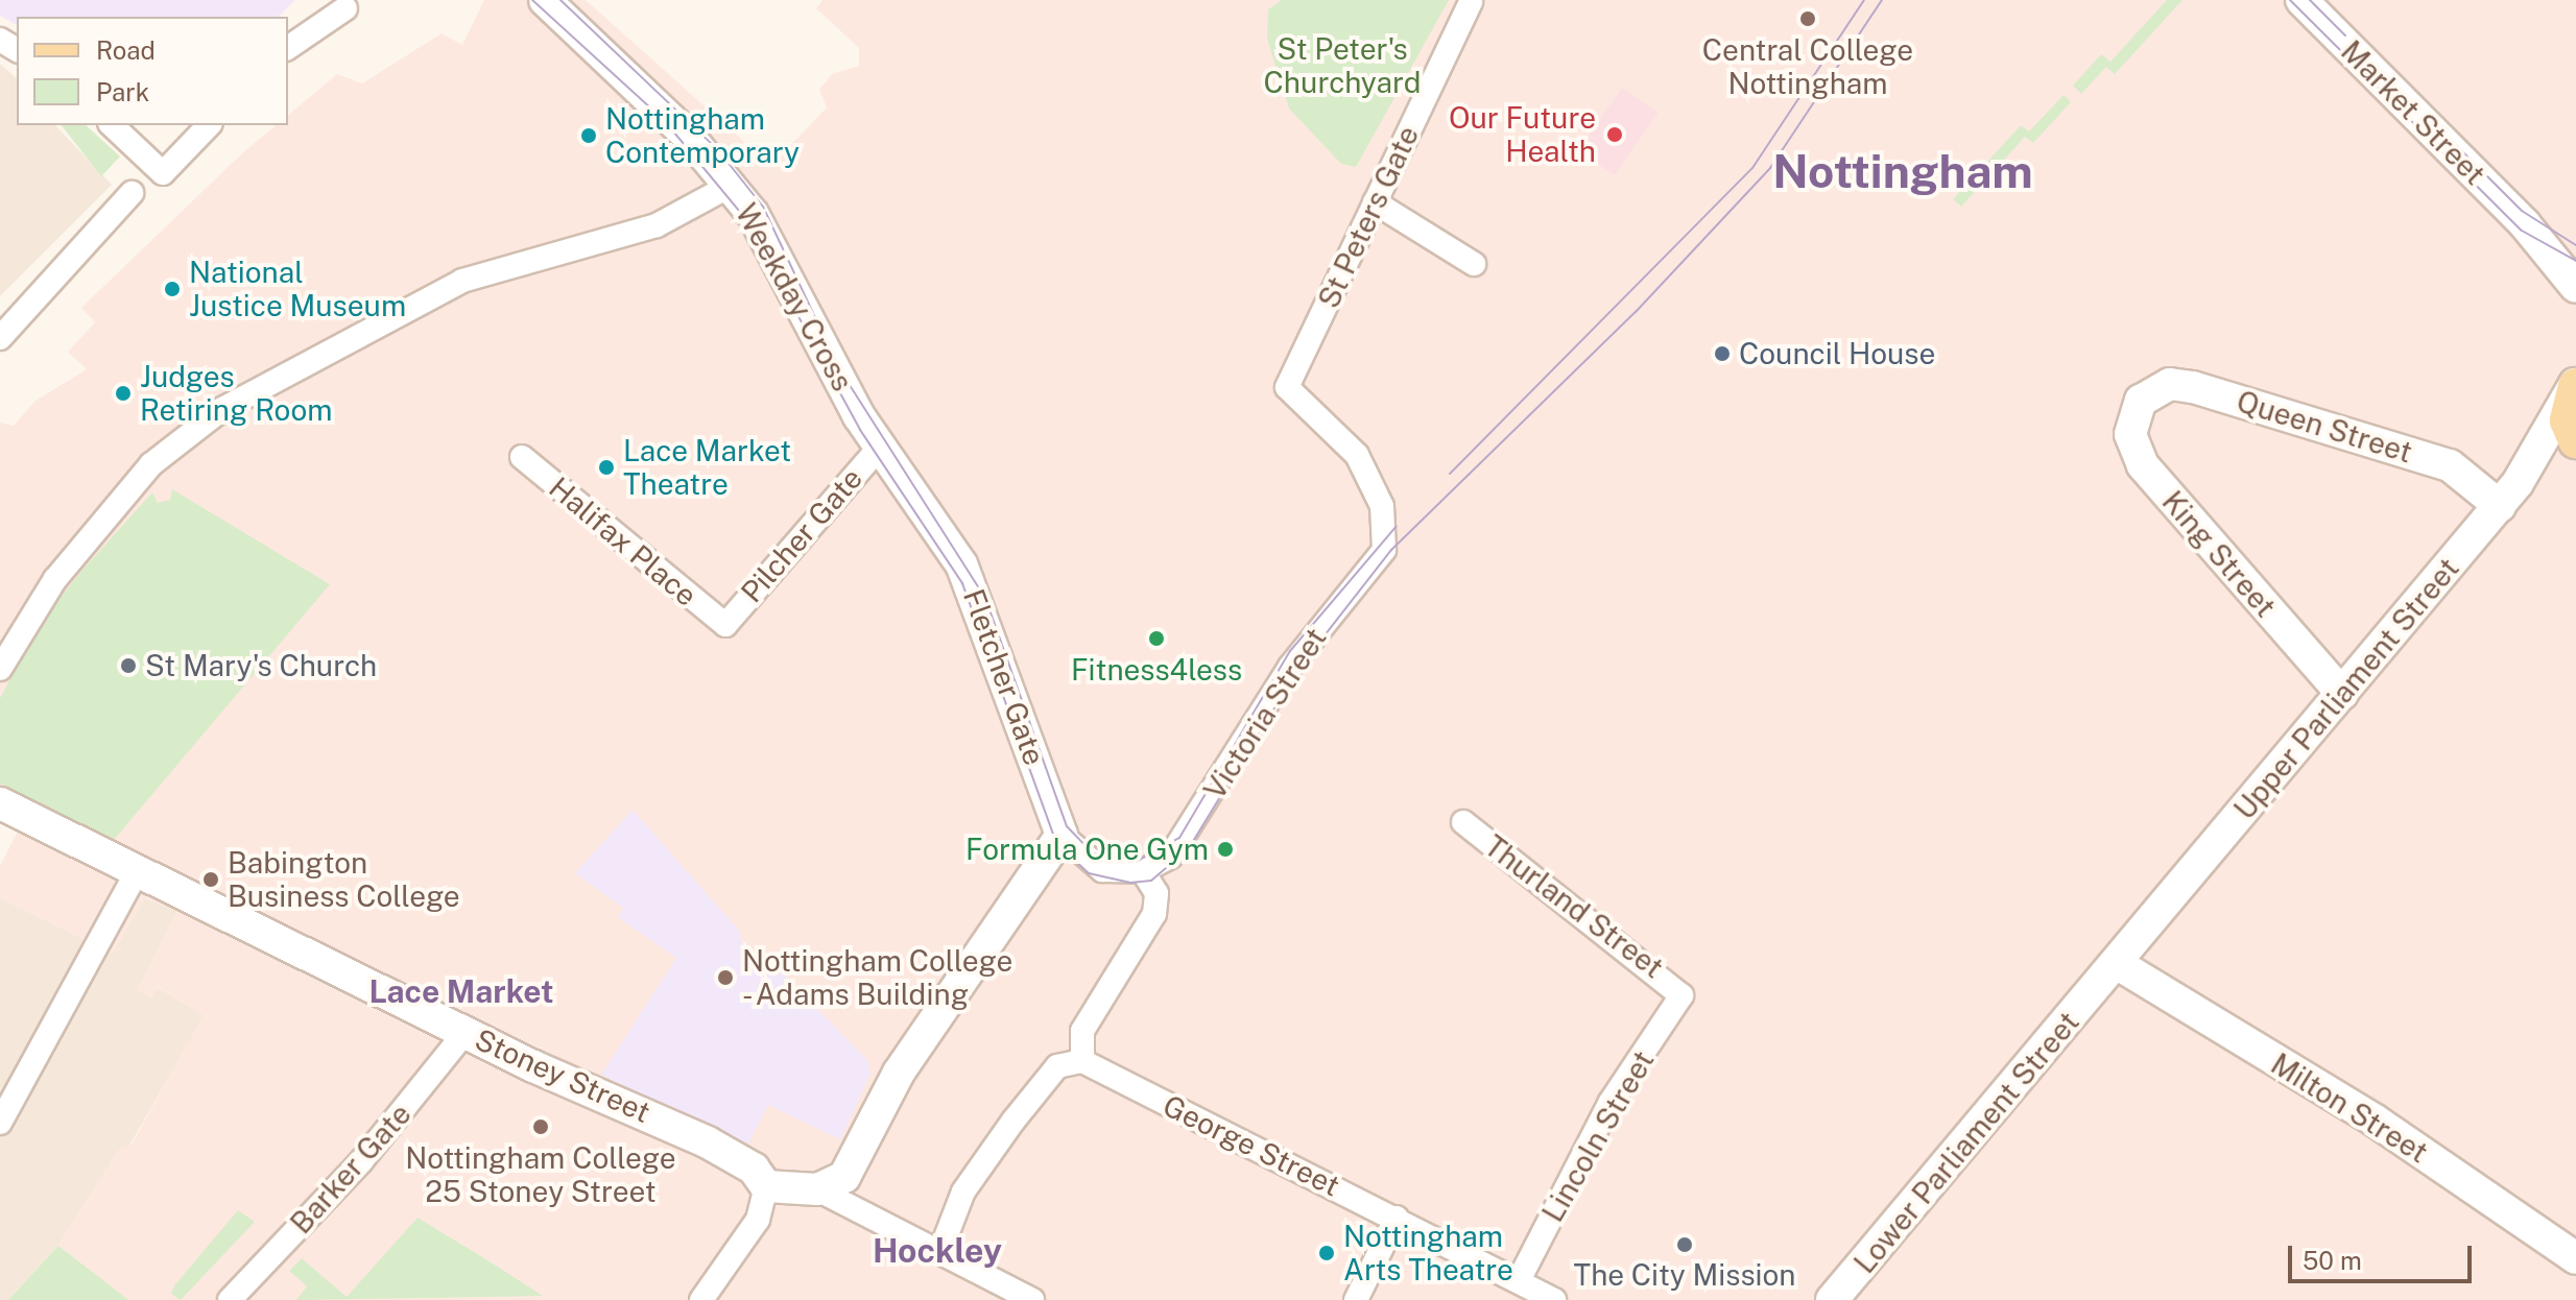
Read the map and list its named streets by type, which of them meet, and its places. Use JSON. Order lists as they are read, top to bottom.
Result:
{
  "streets": {
    "street": [
      "Market Street",
      "St Peters Gate",
      "Weekday Cross",
      "Queen Street",
      "Pilcher Gate",
      "Halifax Place",
      "King Street",
      "Fletcher Gate",
      "Upper Parliament Street",
      "Victoria Street",
      "Thurland Street",
      "Stoney Street",
      "Milton Street",
      "Lincoln Street",
      "Lower Parliament Street",
      "George Street",
      "Barker Gate"
    ]
  },
  "crossings": [
    ["St Peters Gate", "Victoria Street"],
    ["Weekday Cross", "Pilcher Gate"],
    ["Weekday Cross", "Fletcher Gate"],
    ["Queen Street", "King Street"],
    ["Queen Street", "Upper Parliament Street"],
    ["Pilcher Gate", "Halifax Place"],
    ["Pilcher Gate", "Fletcher Gate"],
    ["King Street", "Upper Parliament Street"],
    ["Fletcher Gate", "Victoria Street"],
    ["Upper Parliament Street", "Milton Street"],
    ["Upper Parliament Street", "Lower Parliament Street"],
    ["Thurland Street", "Lincoln Street"],
    ["Stoney Street", "Barker Gate"],
    ["Milton Street", "Lower Parliament Street"],
    ["Lincoln Street", "George Street"]
  ],
  "districts": ["Nottingham", "Lace Market", "Hockley"],
  "parks": ["St Peter's Churchyard"],
  "places": [
    "Central College Nottingham",
    "Our Future Health",
    "Nottingham Contemporary",
    "National Justice Museum",
    "Council House",
    "Judges Retiring Room",
    "Lace Market Theatre",
    "Fitness4less",
    "St Mary's Church",
    "Formula One Gym",
    "Babington Business College",
    "Nottingham College - Adams Building",
    "Nottingham College 25 Stoney Street",
    "The City Mission",
    "Nottingham Arts Theatre"
  ],
  "legend": ["Road", "Park"],
  "scale_bar": "50 m"
}
